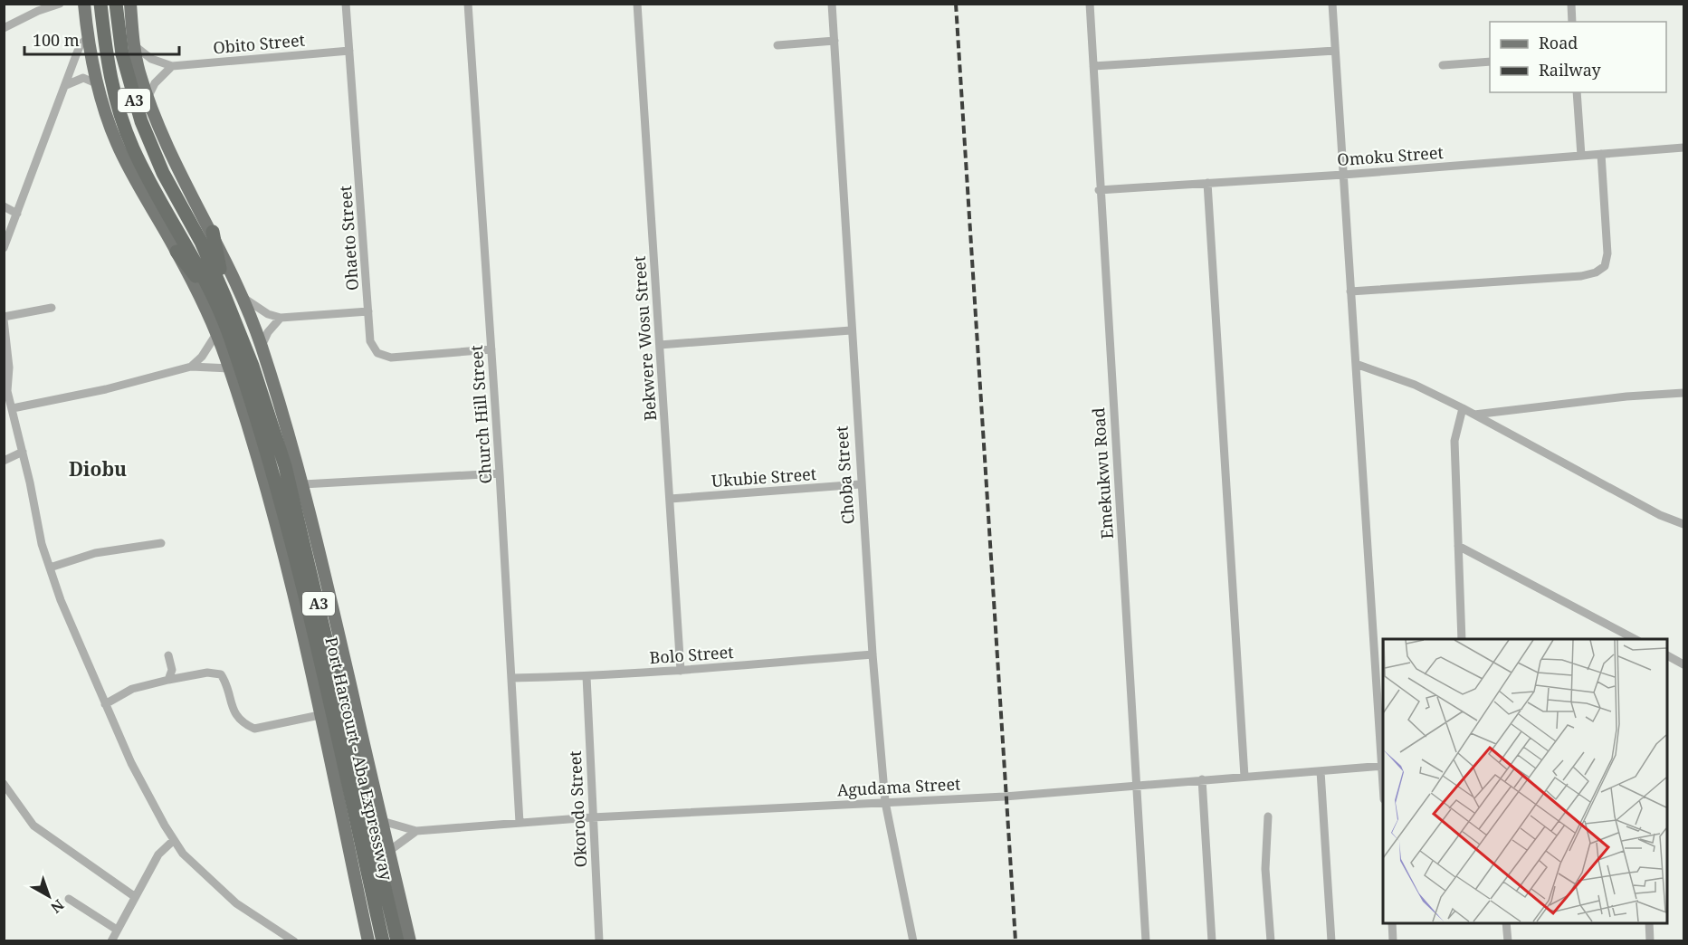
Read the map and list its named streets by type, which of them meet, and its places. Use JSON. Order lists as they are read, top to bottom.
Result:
{
  "streets": {
    "highway": ["A3", "Port Harcourt - Aba Expressway"],
    "street": [
      "Obito Street",
      "Omoku Street",
      "Ohaeto Street",
      "Bekwere Wosu Street",
      "Church Hill Street",
      "Emekukwu Road",
      "Choba Street",
      "Ukubie Street",
      "Bolo Street",
      "Agudama Street",
      "Okorodo Street"
    ]
  },
  "crossings": [
    ["Obito Street", "Ohaeto Street"],
    ["Omoku Street", "Emekukwu Road"],
    ["Ohaeto Street", "Church Hill Street"],
    ["Bekwere Wosu Street", "Ukubie Street"],
    ["Bekwere Wosu Street", "Bolo Street"],
    ["Church Hill Street", "Bolo Street"],
    ["Church Hill Street", "Agudama Street"],
    ["Emekukwu Road", "Agudama Street"],
    ["Choba Street", "Ukubie Street"],
    ["Choba Street", "Bolo Street"],
    ["Choba Street", "Agudama Street"],
    ["Bolo Street", "Okorodo Street"],
    ["Agudama Street", "Okorodo Street"]
  ],
  "districts": ["Diobu"],
  "legend": ["Road", "Railway"],
  "scale_bar": "100 m",
  "north": "bottom right"
}
